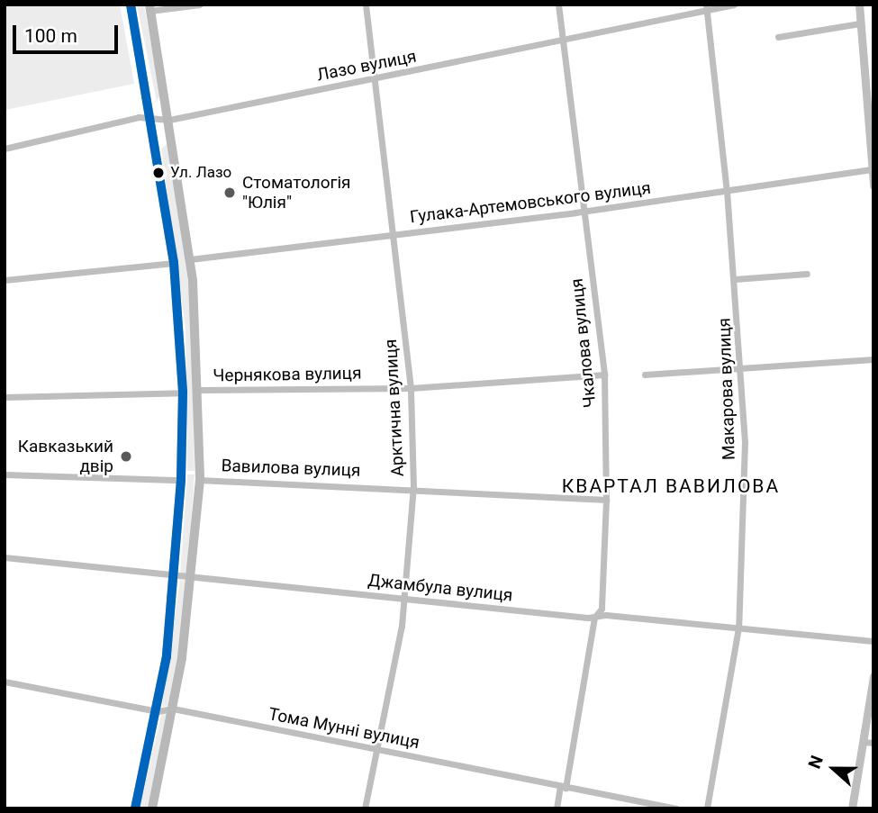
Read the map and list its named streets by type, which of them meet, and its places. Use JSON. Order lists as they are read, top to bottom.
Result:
{
  "streets": {
    "street": [
      "Лазо вулиця",
      "Гулака-Артемовського вулиця",
      "Чкалова вулиця",
      "Чернякова вулиця",
      "Макарова вулиця",
      "Арктична вулиця",
      "Вавилова вулиця",
      "Джамбула вулиця",
      "Тома Мунні вулиця"
    ]
  },
  "crossings": [
    ["Лазо вулиця", "Чкалова вулиця"],
    ["Лазо вулиця", "Макарова вулиця"],
    ["Лазо вулиця", "Арктична вулиця"],
    ["Гулака-Артемовського вулиця", "Чкалова вулиця"],
    ["Гулака-Артемовського вулиця", "Макарова вулиця"],
    ["Гулака-Артемовського вулиця", "Арктична вулиця"],
    ["Чкалова вулиця", "Чернякова вулиця"],
    ["Чкалова вулиця", "Вавилова вулиця"],
    ["Чкалова вулиця", "Джамбула вулиця"],
    ["Чкалова вулиця", "Тома Мунні вулиця"],
    ["Чернякова вулиця", "Арктична вулиця"],
    ["Макарова вулиця", "Джамбула вулиця"],
    ["Арктична вулиця", "Вавилова вулиця"],
    ["Арктична вулиця", "Джамбула вулиця"],
    ["Арктична вулиця", "Тома Мунні вулиця"]
  ],
  "districts": ["КВАРТАЛ ВАВИЛОВА"],
  "places": ["Ул. Лазо", "Стоматологія \"Юлія\"", "Кавказький двір"],
  "scale_bar": "100 m",
  "north": "left"
}
